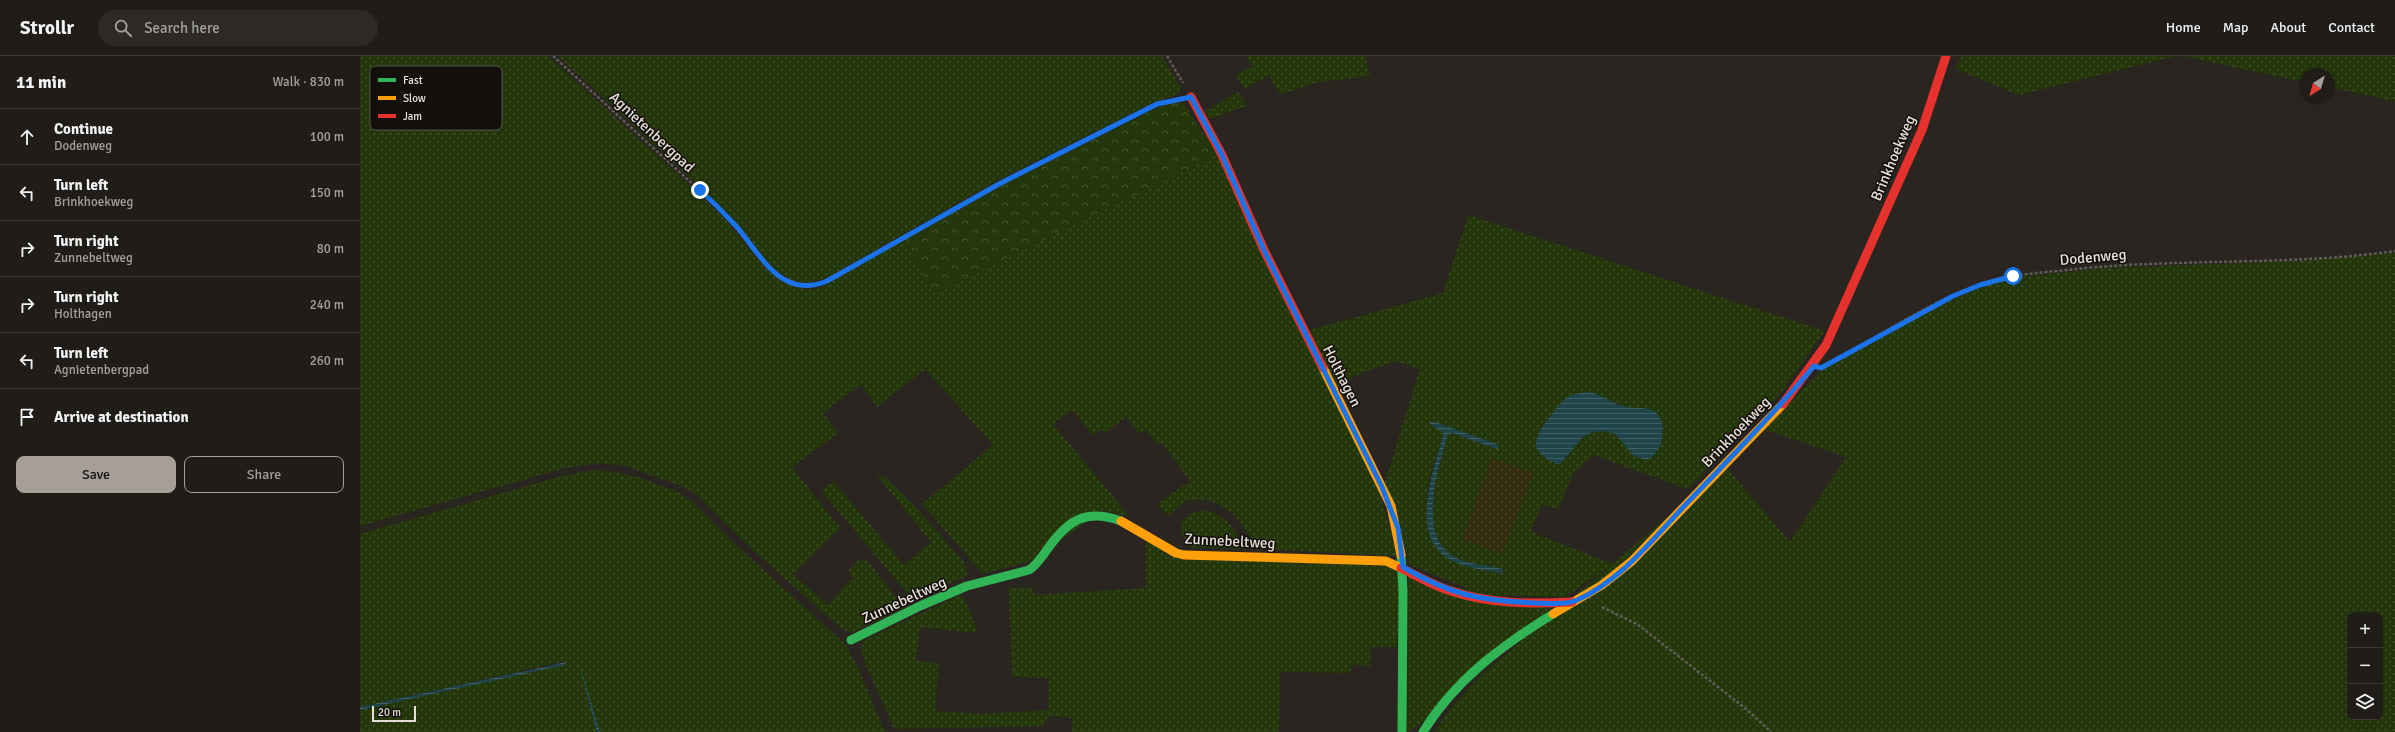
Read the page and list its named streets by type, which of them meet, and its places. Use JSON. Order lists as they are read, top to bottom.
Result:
{
  "streets": {
    "street": ["Brinkhoekweg", "Holthagen", "Zunnebeltweg"],
    "path": ["Agnietenbergpad", "Dodenweg"]
  },
  "crossings": [
    ["Agnietenbergpad", "Holthagen"],
    ["Brinkhoekweg", "Zunnebeltweg"],
    ["Holthagen", "Zunnebeltweg"]
  ],
  "legend": ["Fast", "Slow", "Jam"],
  "scale_bar": "20 m",
  "north": "bottom left",
  "page": {
    "header": "Strollr",
    "search": "Search here",
    "nav": [
      "Home",
      "Map",
      "About",
      "Contact"
    ],
    "heading": ["11 min", "Walk · 830 m"],
    "list": [
      ["Continue", "Dodenweg", "100 m"],
      ["Turn left", "Brinkhoekweg", "150 m"],
      ["Turn right", "Zunnebeltweg", "80 m"],
      ["Turn right", "Holthagen", "240 m"],
      ["Turn left", "Agnietenbergpad", "260 m"],
      "Arrive at destination"
    ],
    "buttons": ["Save", "Share"],
    "map_buttons": ["+", "−"],
    "scale": "20 m"
  }
}
